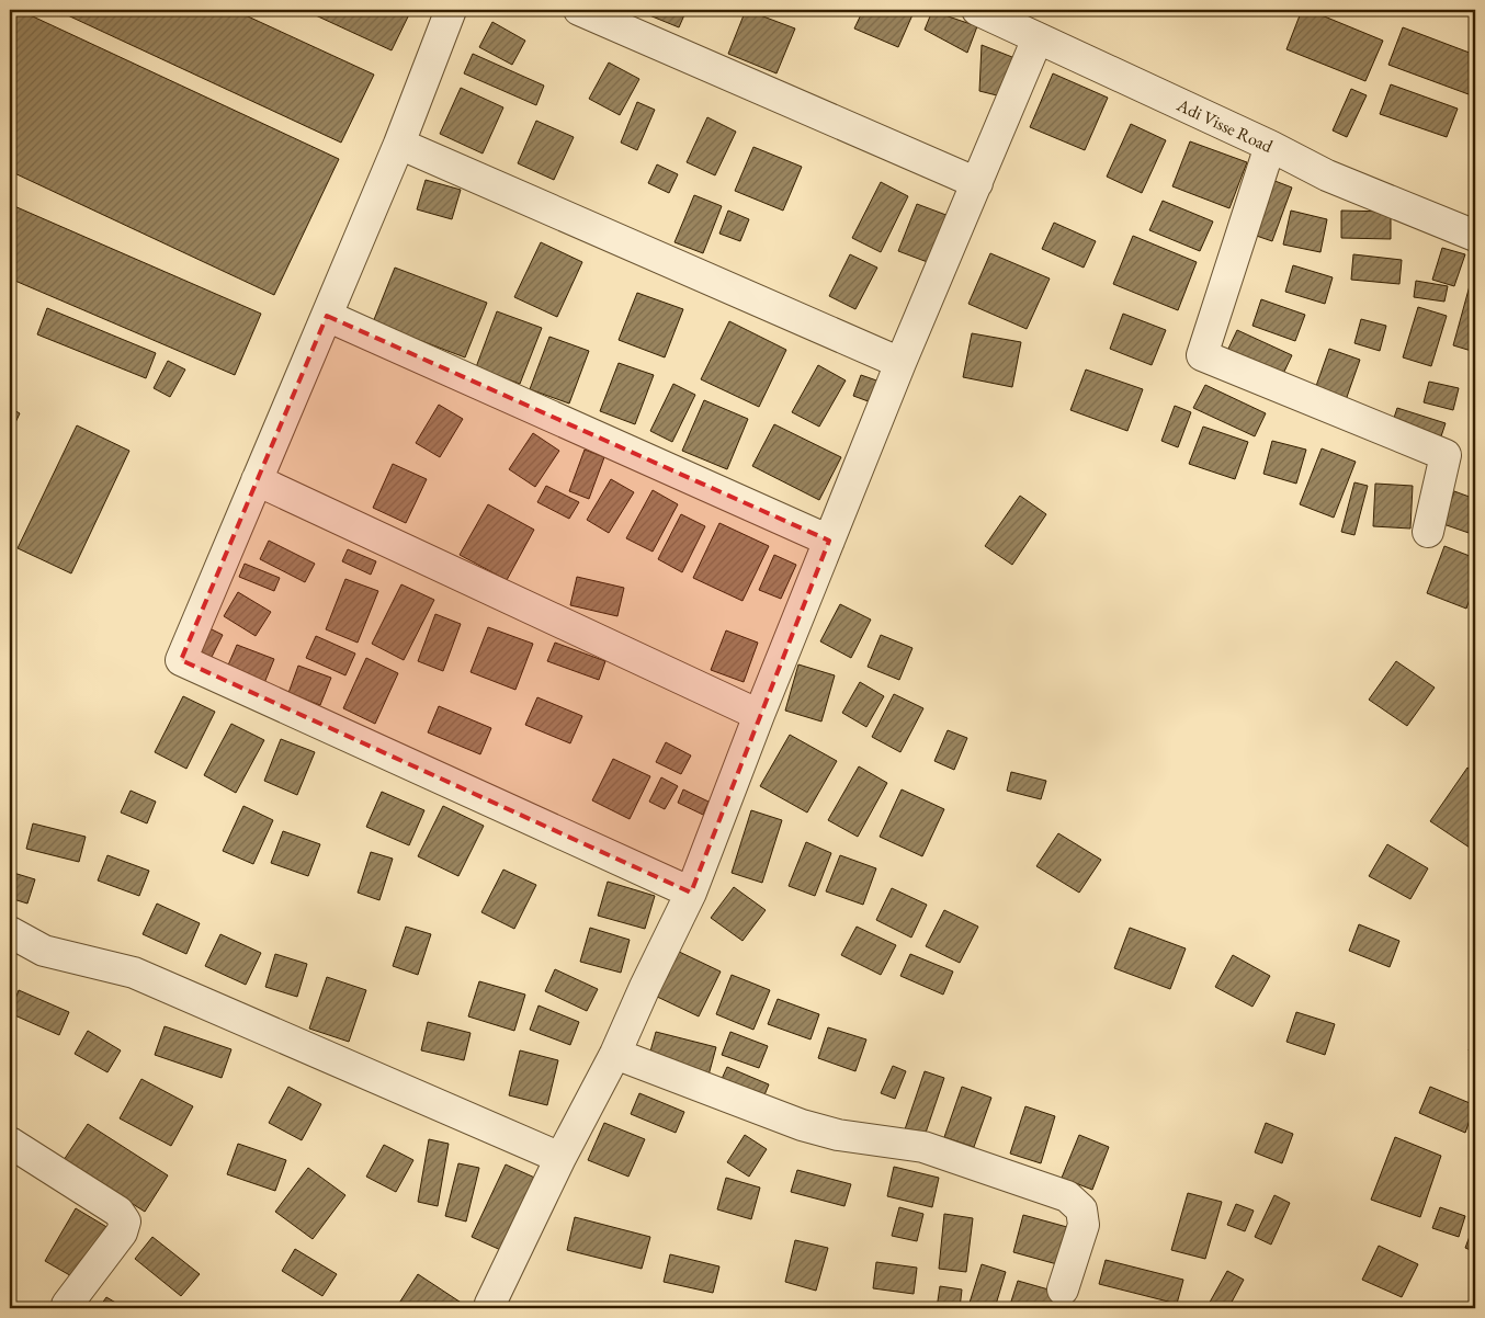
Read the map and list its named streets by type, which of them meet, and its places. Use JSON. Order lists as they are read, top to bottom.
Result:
{
  "streets": {
    "street": ["Adi Visse Road"]
  }
}
